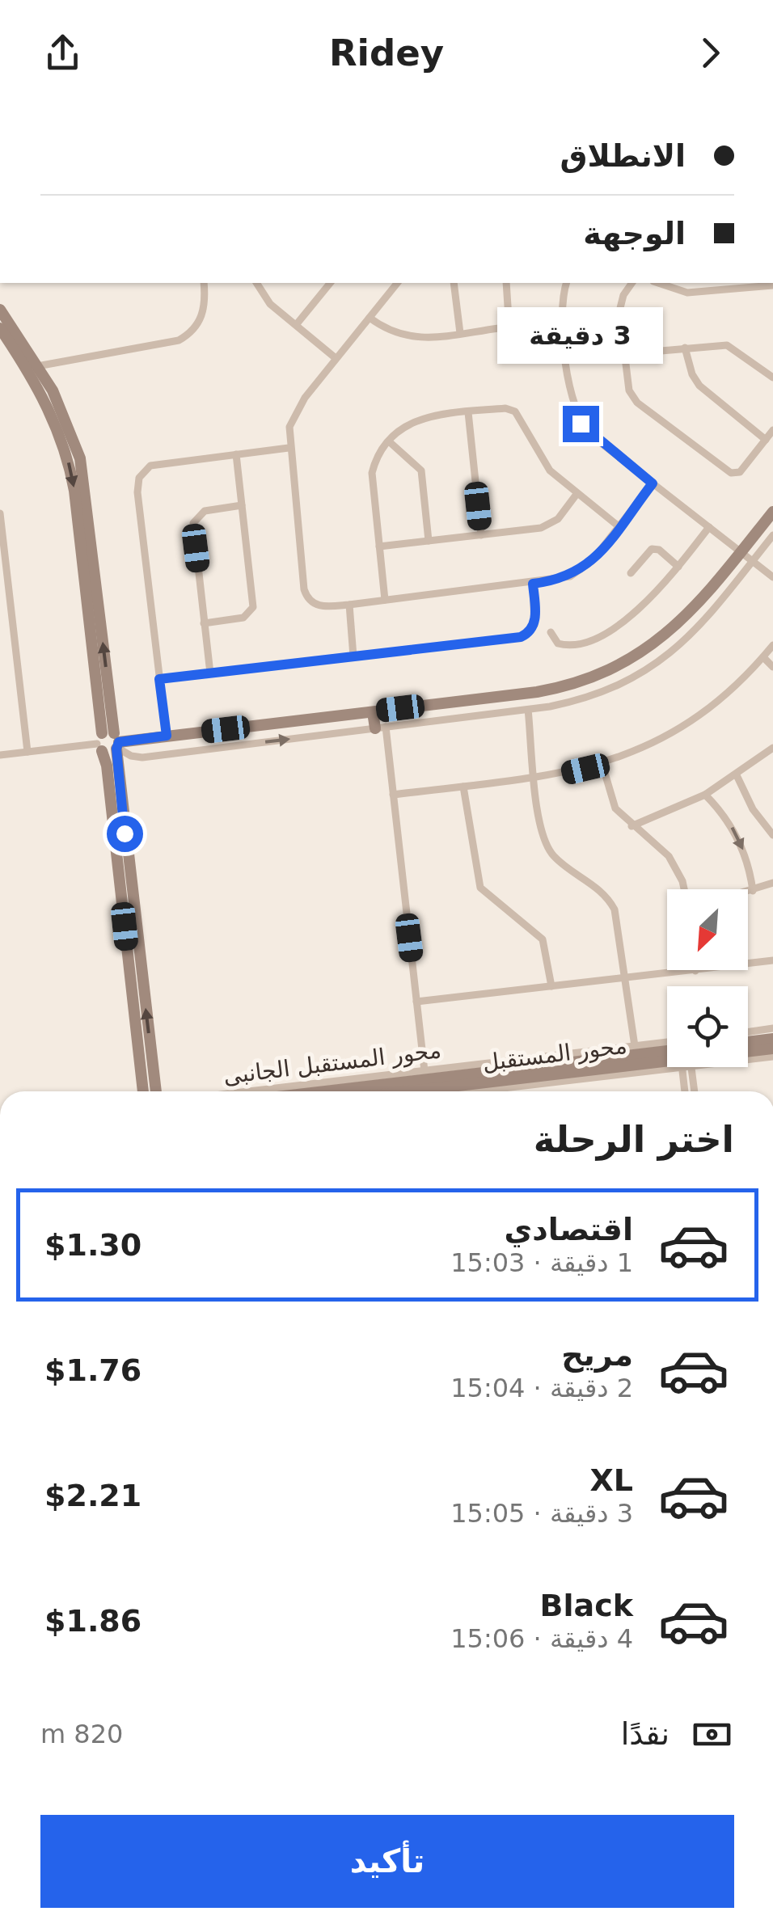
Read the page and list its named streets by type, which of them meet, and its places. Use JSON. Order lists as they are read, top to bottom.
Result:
{
  "streets": {
    "street": ["محور المستقبل", "محور المستقبل الجانبى"]
  },
  "crossings": [
    ["محور المستقبل", "محور المستقبل الجانبى"]
  ],
  "north": "bottom left",
  "page": {
    "header": "Ridey",
    "banner": ["الانطلاق", "الوجهة"],
    "bubble": "3 دقيقة",
    "heading": "اختر الرحلة",
    "list": [
      {
        "name": "اقتصادي",
        "note": "1 دقيقة · 15:03",
        "value": "$1.30"
      },
      {
        "name": "مريح",
        "note": "2 دقيقة · 15:04",
        "value": "$1.76"
      },
      {
        "name": "XL",
        "note": "3 دقيقة · 15:05",
        "value": "$2.21"
      },
      {
        "name": "Black",
        "note": "4 دقيقة · 15:06",
        "value": "$1.86"
      }
    ],
    "pay": ["نقدًا", "820 m"],
    "buttons": "تأكيد"
  }
}
